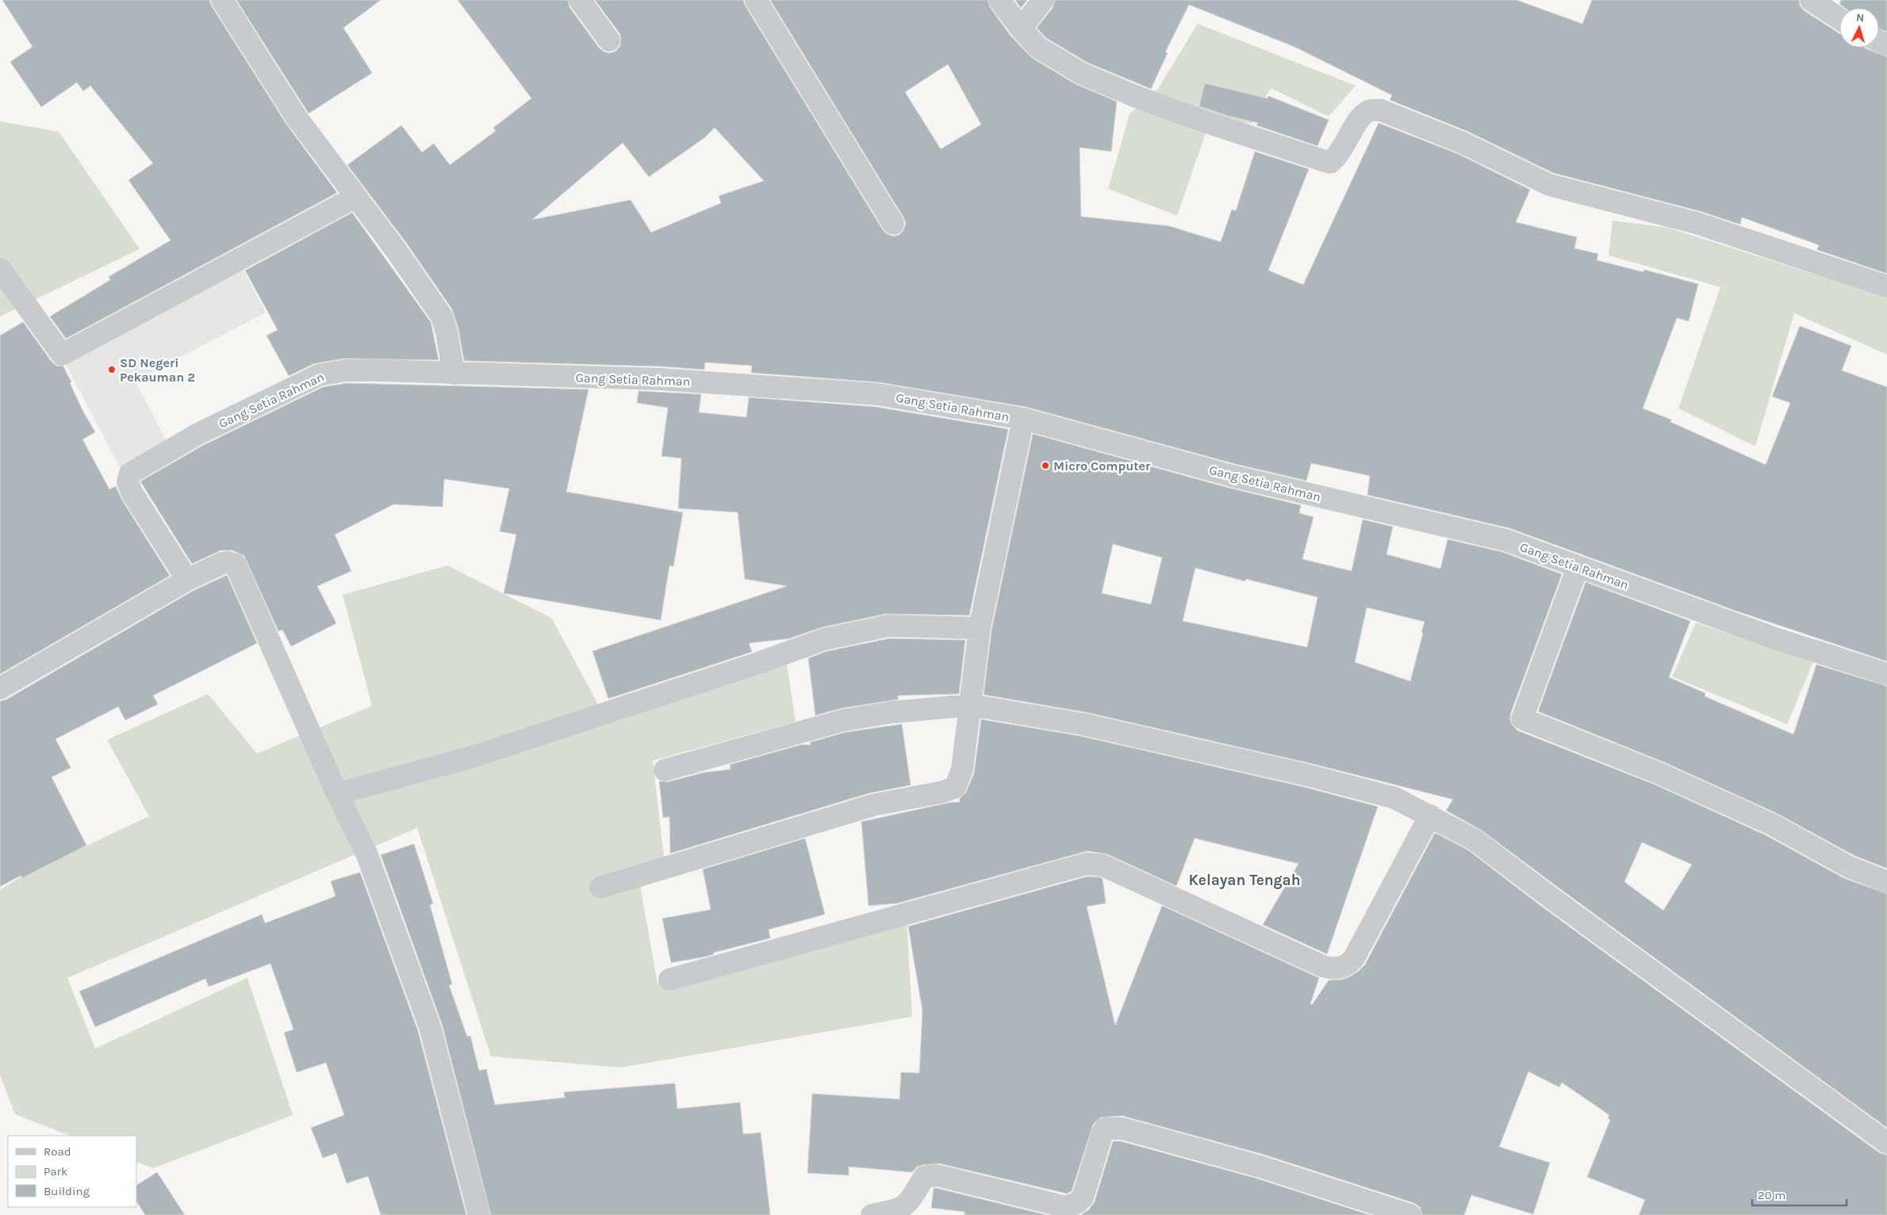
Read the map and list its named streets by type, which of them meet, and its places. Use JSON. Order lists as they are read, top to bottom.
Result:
{
  "streets": {
    "street": ["Gang Setia Rahman"]
  },
  "districts": ["Kelayan Tengah"],
  "places": ["SD Negeri Pekauman 2", "Micro Computer"],
  "legend": ["Road", "Park", "Building"],
  "scale_bar": "20 m",
  "north": "top"
}
